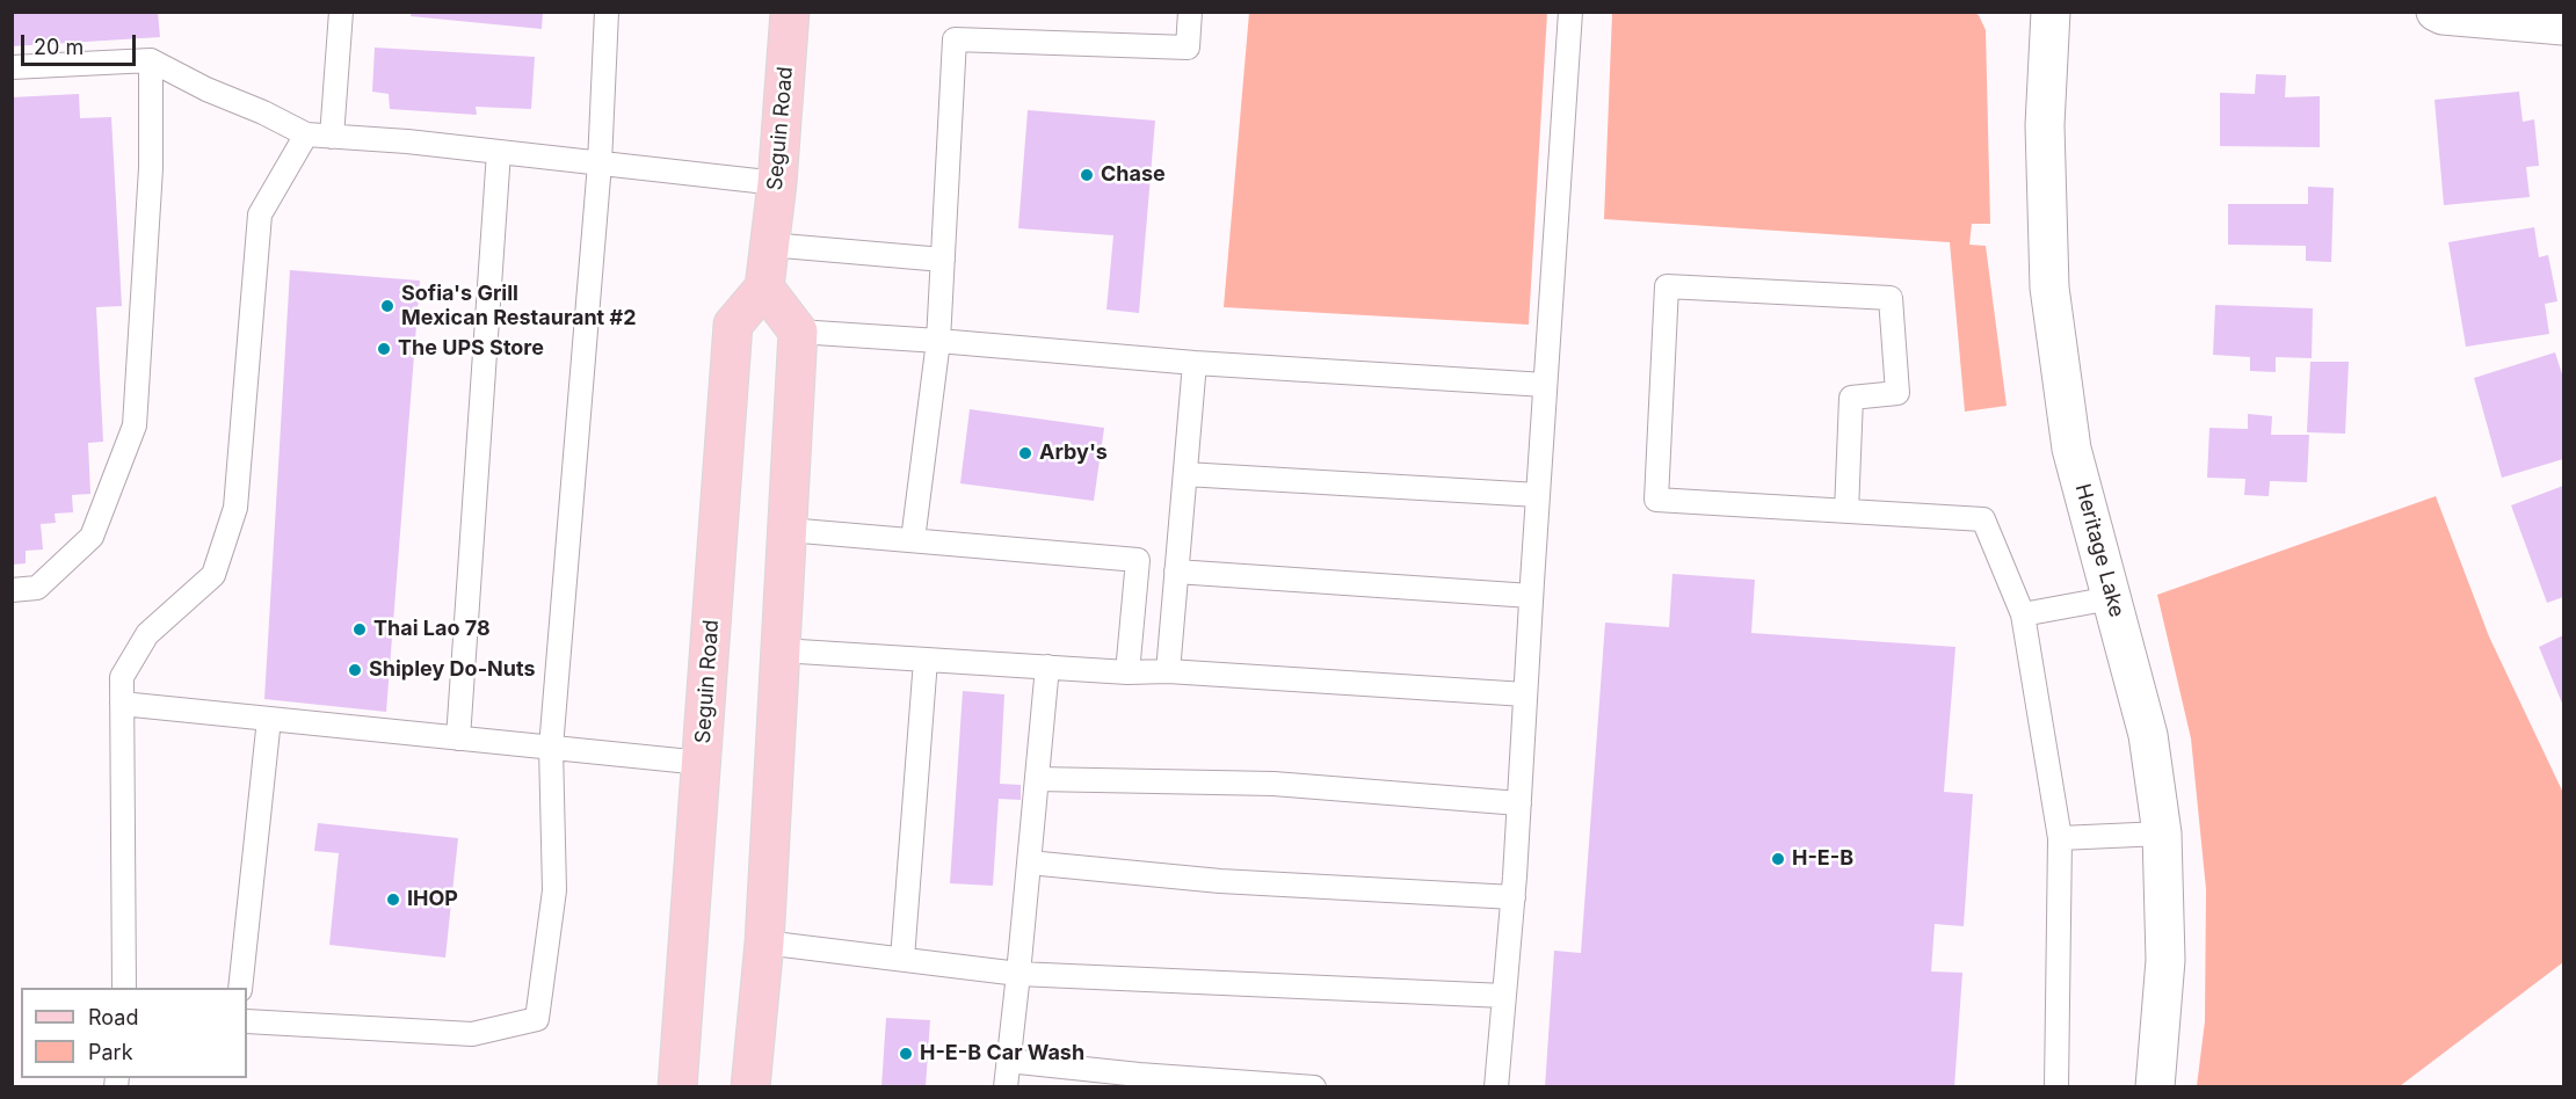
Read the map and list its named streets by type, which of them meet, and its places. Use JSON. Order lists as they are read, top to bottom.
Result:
{
  "streets": {
    "main road": ["Seguin Road"],
    "street": ["Heritage Lake"]
  },
  "places": [
    "Chase",
    "Sofia's Grill Mexican Restaurant #2",
    "The UPS Store",
    "Arby's",
    "Thai Lao 78",
    "Shipley Do-Nuts",
    "H-E-B",
    "IHOP",
    "H-E-B Car Wash"
  ],
  "legend": ["Road", "Park"],
  "scale_bar": "20 m"
}
